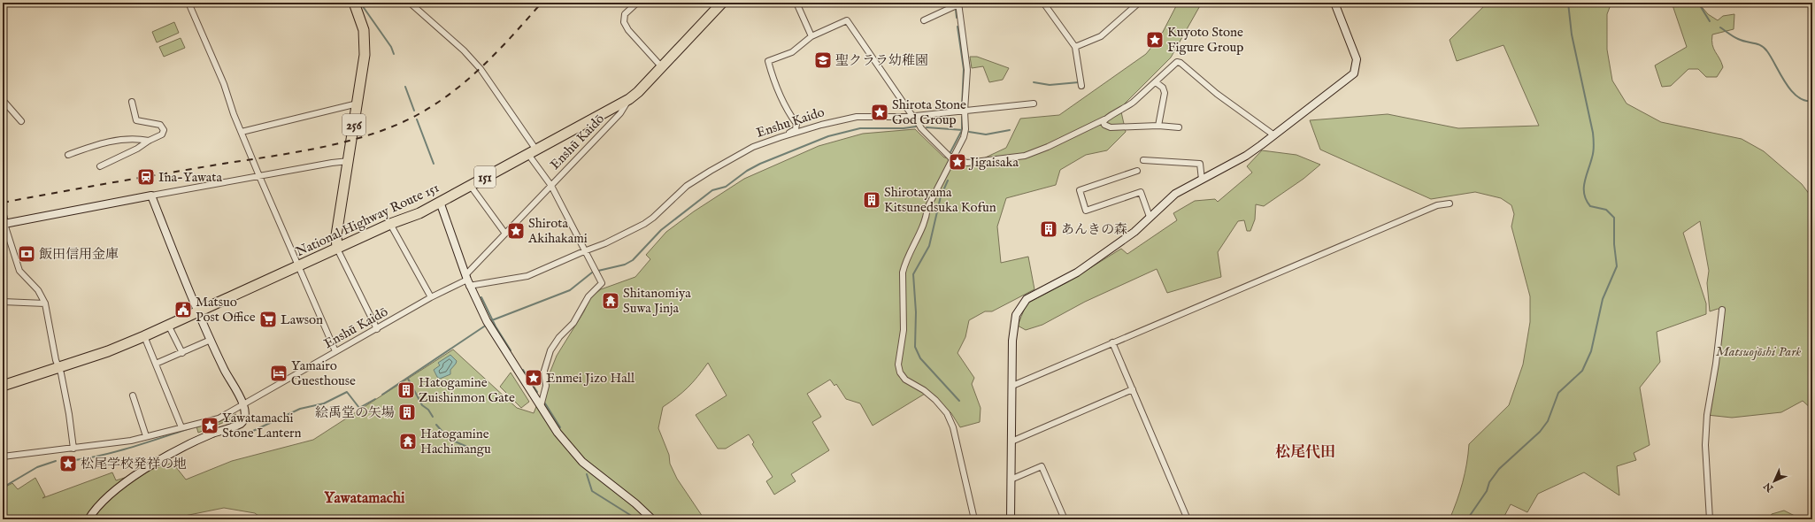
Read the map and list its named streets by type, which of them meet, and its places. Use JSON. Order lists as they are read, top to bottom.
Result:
{
  "streets": {
    "highway": ["256", "151", "National Highway Route 151"],
    "street": ["Enshu Kaido", "Enshū Kaidō"]
  },
  "crossings": [
    ["Enshu Kaido", "Enshū Kaidō"],
    ["256", "National Highway Route 151"],
    ["Enshū Kaidō", "National Highway Route 151"]
  ],
  "districts": ["松尾代田", "Yawatamachi"],
  "parks": ["Matsuojōshi Park"],
  "places": {
    "place": [
      "Kuyoto Stone Figure Group",
      "Shirota Stone God Group",
      "Jigaisaka",
      "Shirota Akihakami",
      "Enmei Jizo Hall",
      "Yawatamachi Stone Lantern",
      "松尾学校発祥の地"
    ],
    "school or university": ["聖クララ幼稚園"],
    "station": ["Ina-Yawata"],
    "building": [
      "Shirotayama Kitsunedsuka Kofun",
      "あんきの森",
      "Hatogamine Zuishinmon Gate",
      "絵禹堂の矢場"
    ],
    "bank": ["飯田信用金庫"],
    "temple": ["Shitanomiya Suwa Jinja", "Hatogamine Hachimangu"],
    "public building": ["Matsuo Post Office"],
    "supermarket": ["Lawson"],
    "hotel": ["Yamairo Guesthouse"]
  },
  "north": "bottom left"
}
